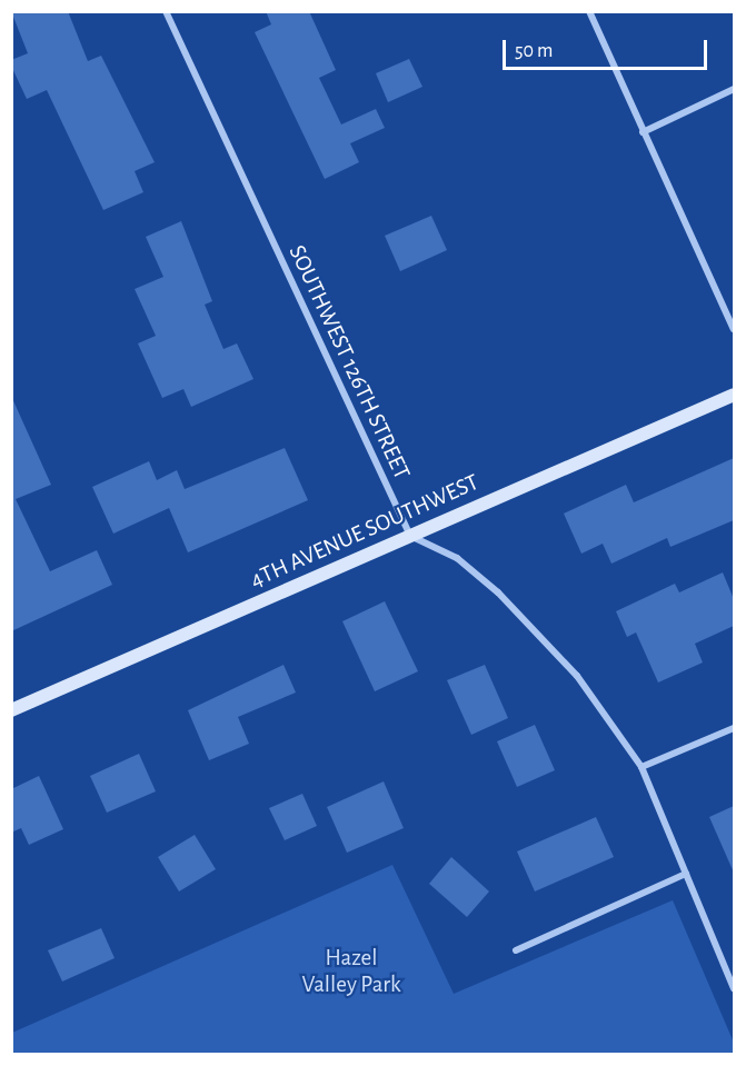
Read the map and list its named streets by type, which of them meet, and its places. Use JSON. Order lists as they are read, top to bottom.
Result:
{
  "streets": {
    "street": ["SOUTHWEST 126TH STREET", "4TH AVENUE SOUTHWEST"]
  },
  "crossings": [
    ["SOUTHWEST 126TH STREET", "4TH AVENUE SOUTHWEST"]
  ],
  "parks": ["Hazel Valley Park"],
  "scale_bar": "50 m"
}
